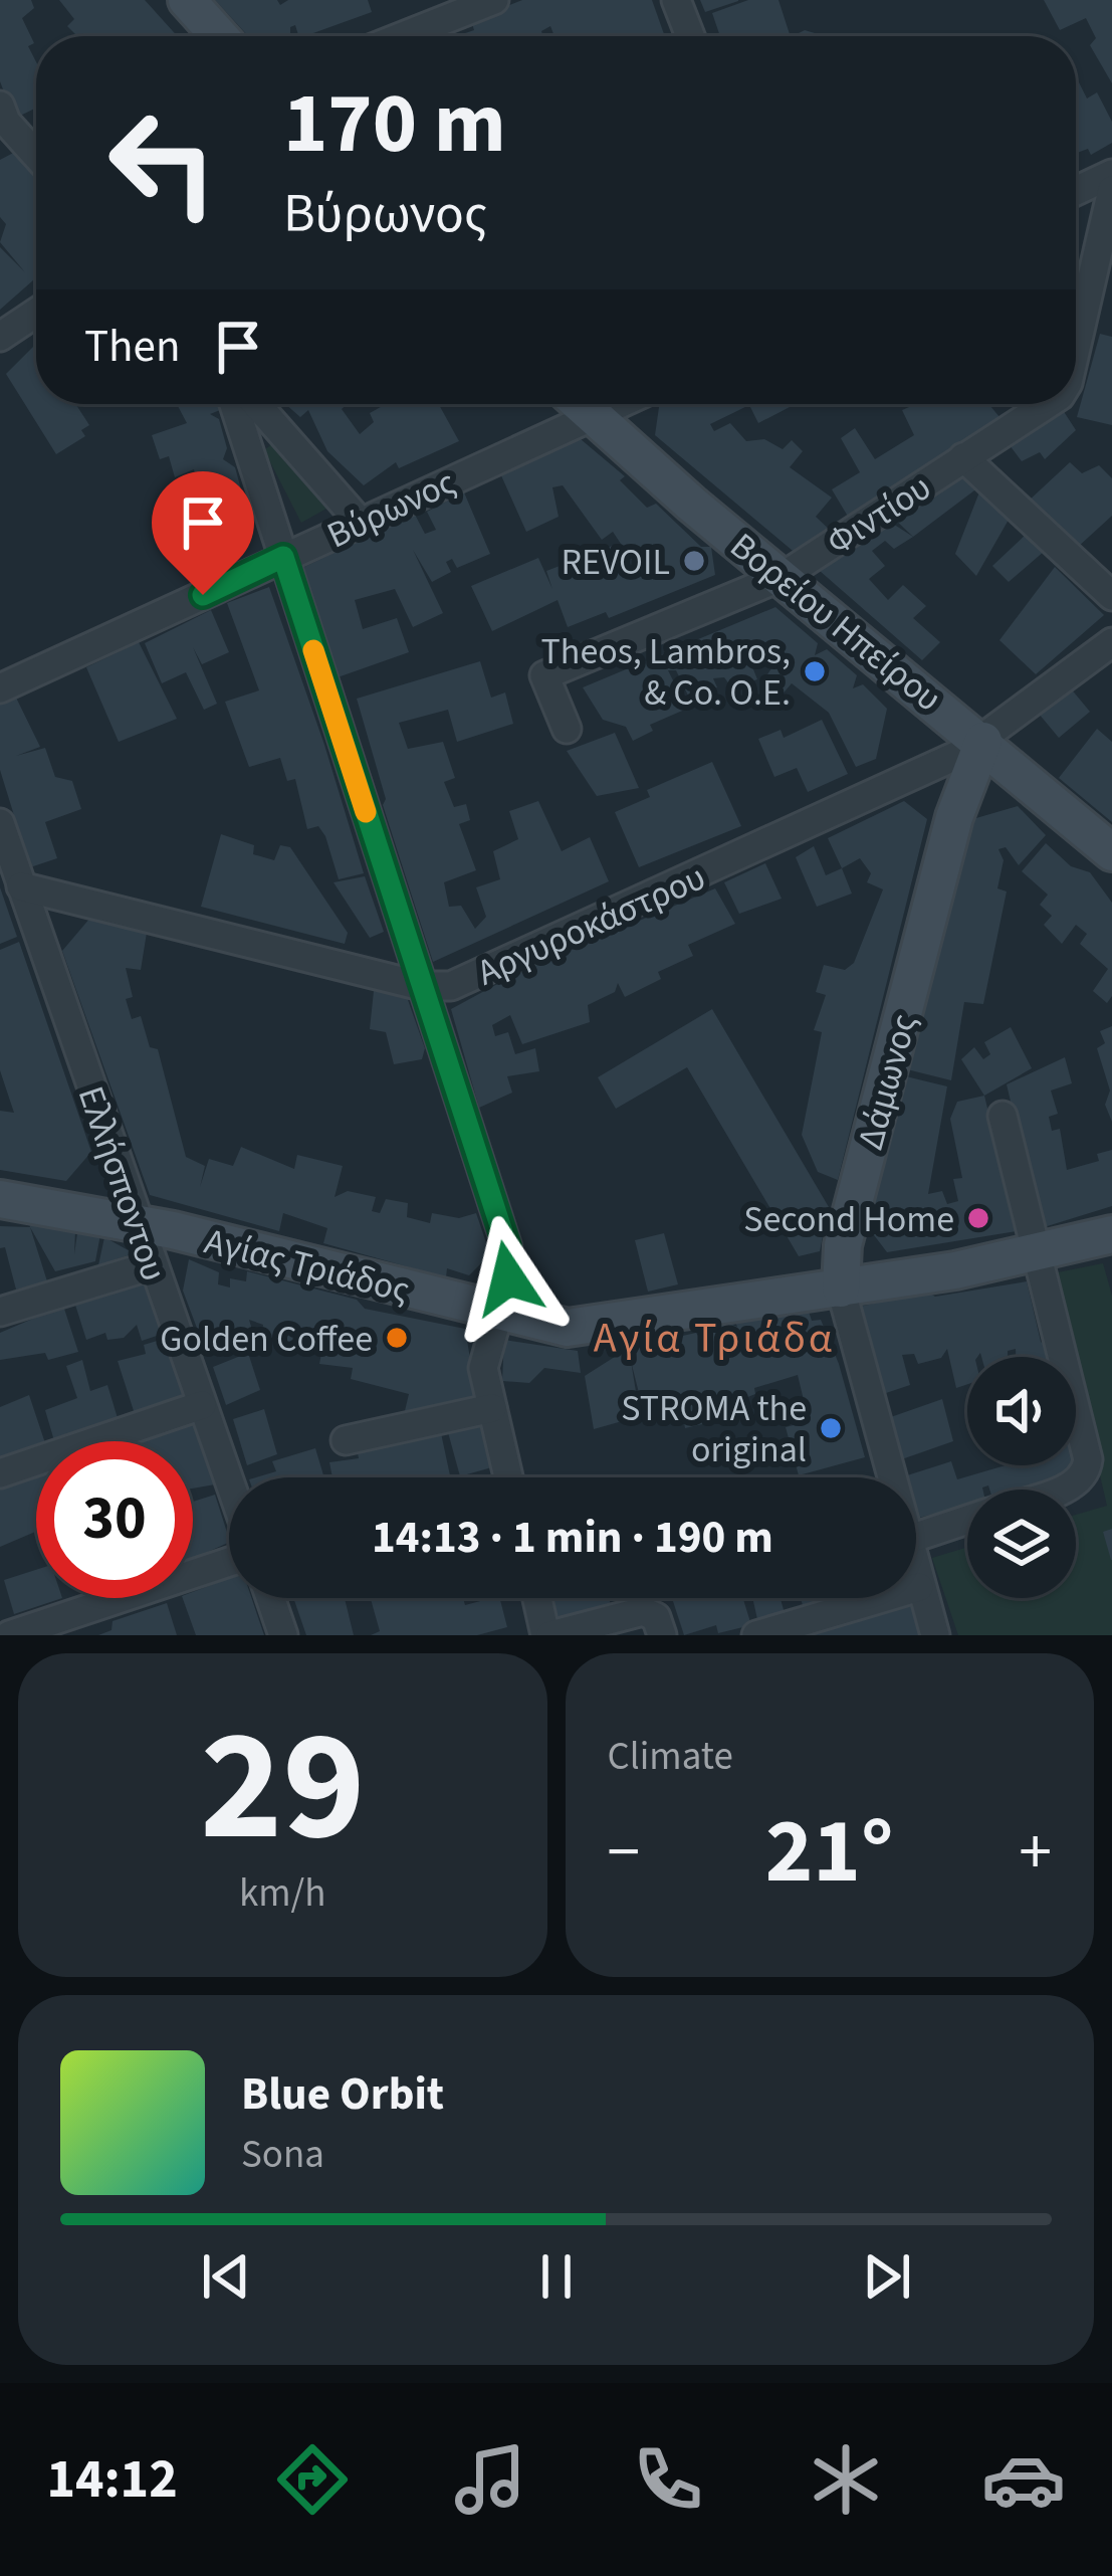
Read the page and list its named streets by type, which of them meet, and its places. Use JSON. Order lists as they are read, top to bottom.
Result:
{
  "streets": {
    "main road": ["Βορείου Ηπείρου", "Δάμωνος", "Αγίας Τριάδος"],
    "street": [
      "Βύρωνος",
      "Φιντίου",
      "Αργυροκάστρου",
      "Ελλήσποντου"
    ]
  },
  "crossings": [
    ["Βύρωνος", "Βορείου Ηπείρου"],
    ["Φιντίου", "Βορείου Ηπείρου"],
    ["Βορείου Ηπείρου", "Αργυροκάστρου"],
    ["Βορείου Ηπείρου", "Δάμωνος"],
    ["Αργυροκάστρου", "Δάμωνος"],
    ["Αργυροκάστρου", "Ελλήσποντου"],
    ["Δάμωνος", "Αγίας Τριάδος"],
    ["Ελλήσποντου", "Αγίας Τριάδος"]
  ],
  "districts": ["Αγία Τριάδα"],
  "places": [
    "REVOIL",
    "Theos, Lambros, & Co. O.E.",
    "Second Home",
    "Golden Coffee",
    "STROMA the original"
  ],
  "page": {
    "turn": ["170 m", "Βύρωνος"],
    "then": "Then",
    "limit": "30",
    "trip": "14:13 · 1 min · 190 m",
    "tile": [
      ["29", "km/h"],
      "Climate"
    ],
    "heat": ["−", "21°", "+"],
    "song": ["Blue Orbit", "Sona"],
    "tabs": "14:12"
  }
}
